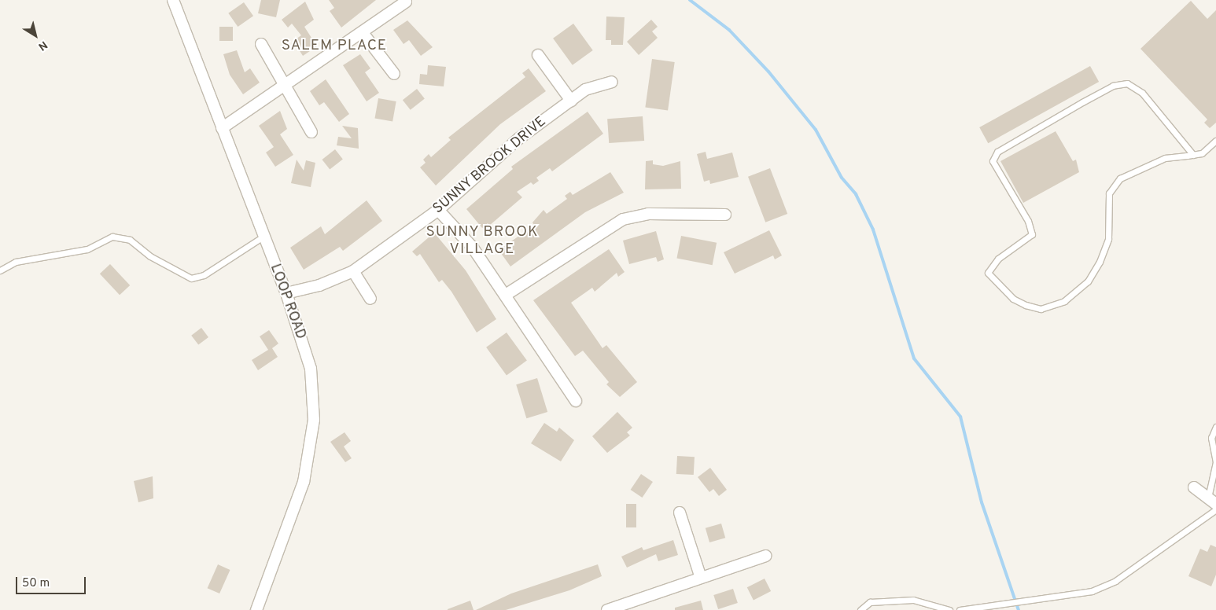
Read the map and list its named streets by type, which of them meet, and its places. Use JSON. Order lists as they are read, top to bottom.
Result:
{
  "streets": {
    "street": ["SUNNY BROOK DRIVE", "LOOP ROAD"]
  },
  "crossings": [
    ["SUNNY BROOK DRIVE", "LOOP ROAD"]
  ],
  "districts": ["SALEM PLACE", "SUNNY BROOK VILLAGE"],
  "scale_bar": "50 m",
  "north": "bottom right"
}
